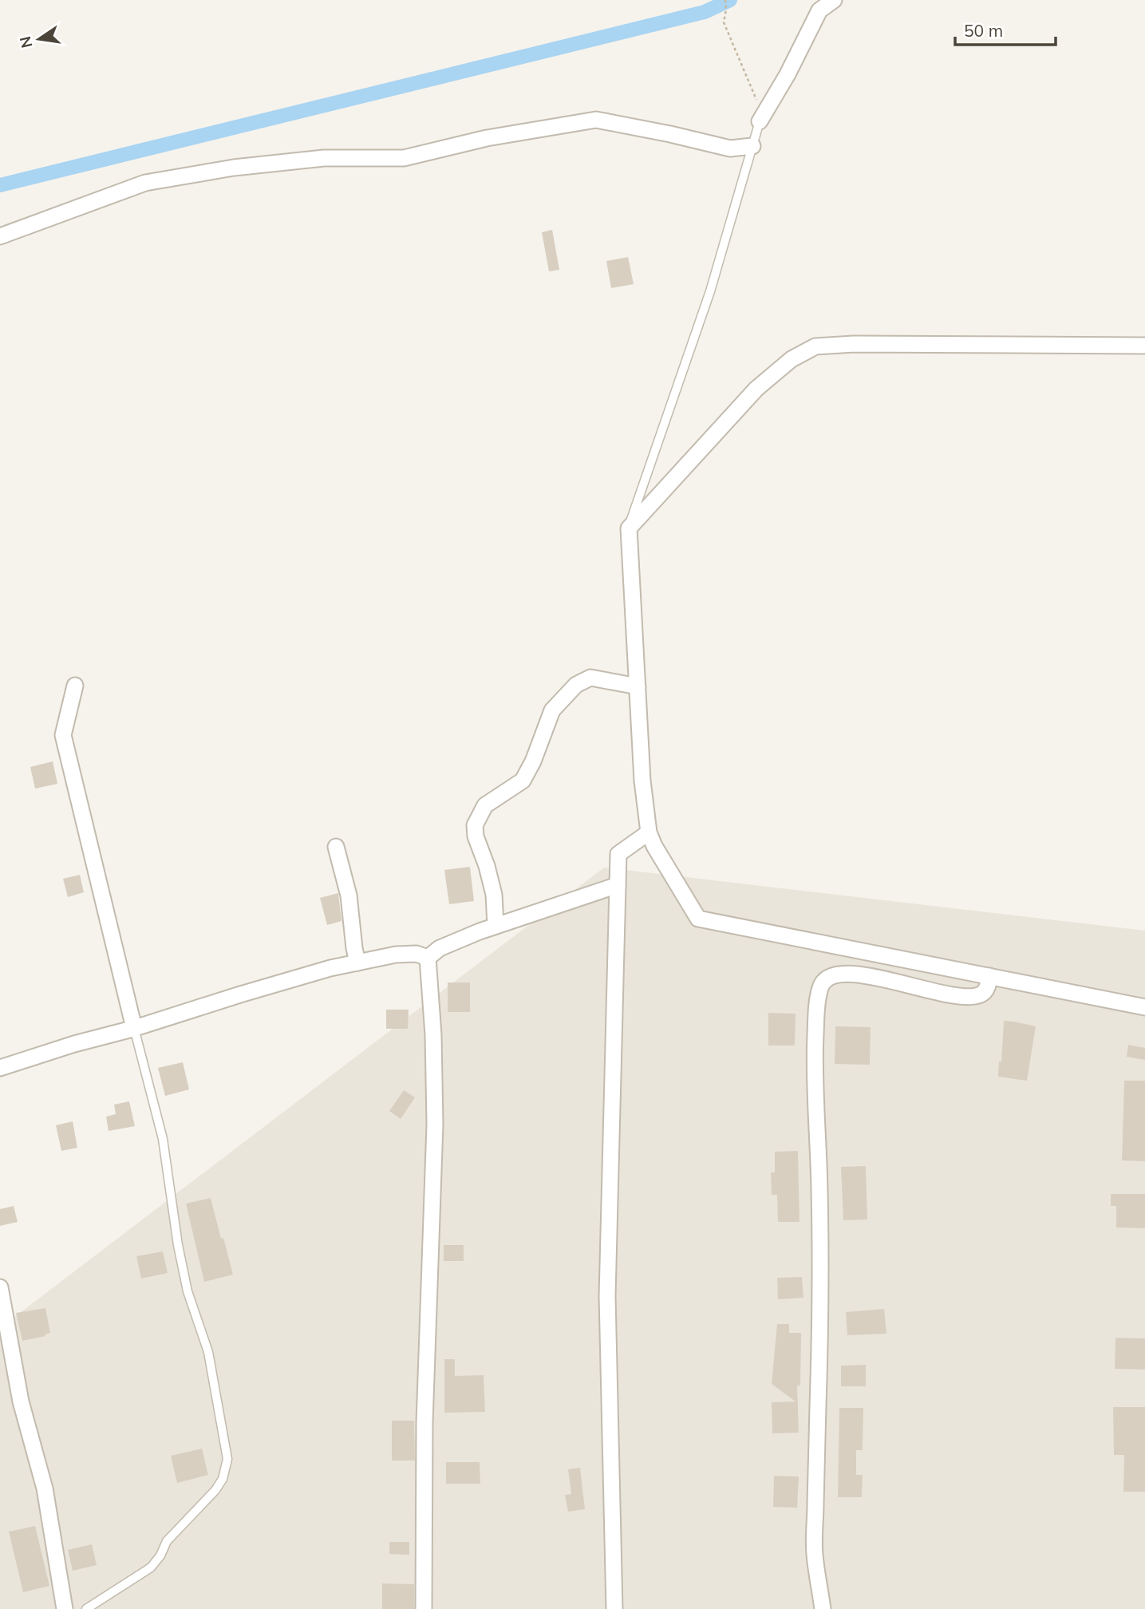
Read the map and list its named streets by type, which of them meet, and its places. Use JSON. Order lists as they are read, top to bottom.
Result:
{
  "scale_bar": "50 m",
  "north": "left"
}
